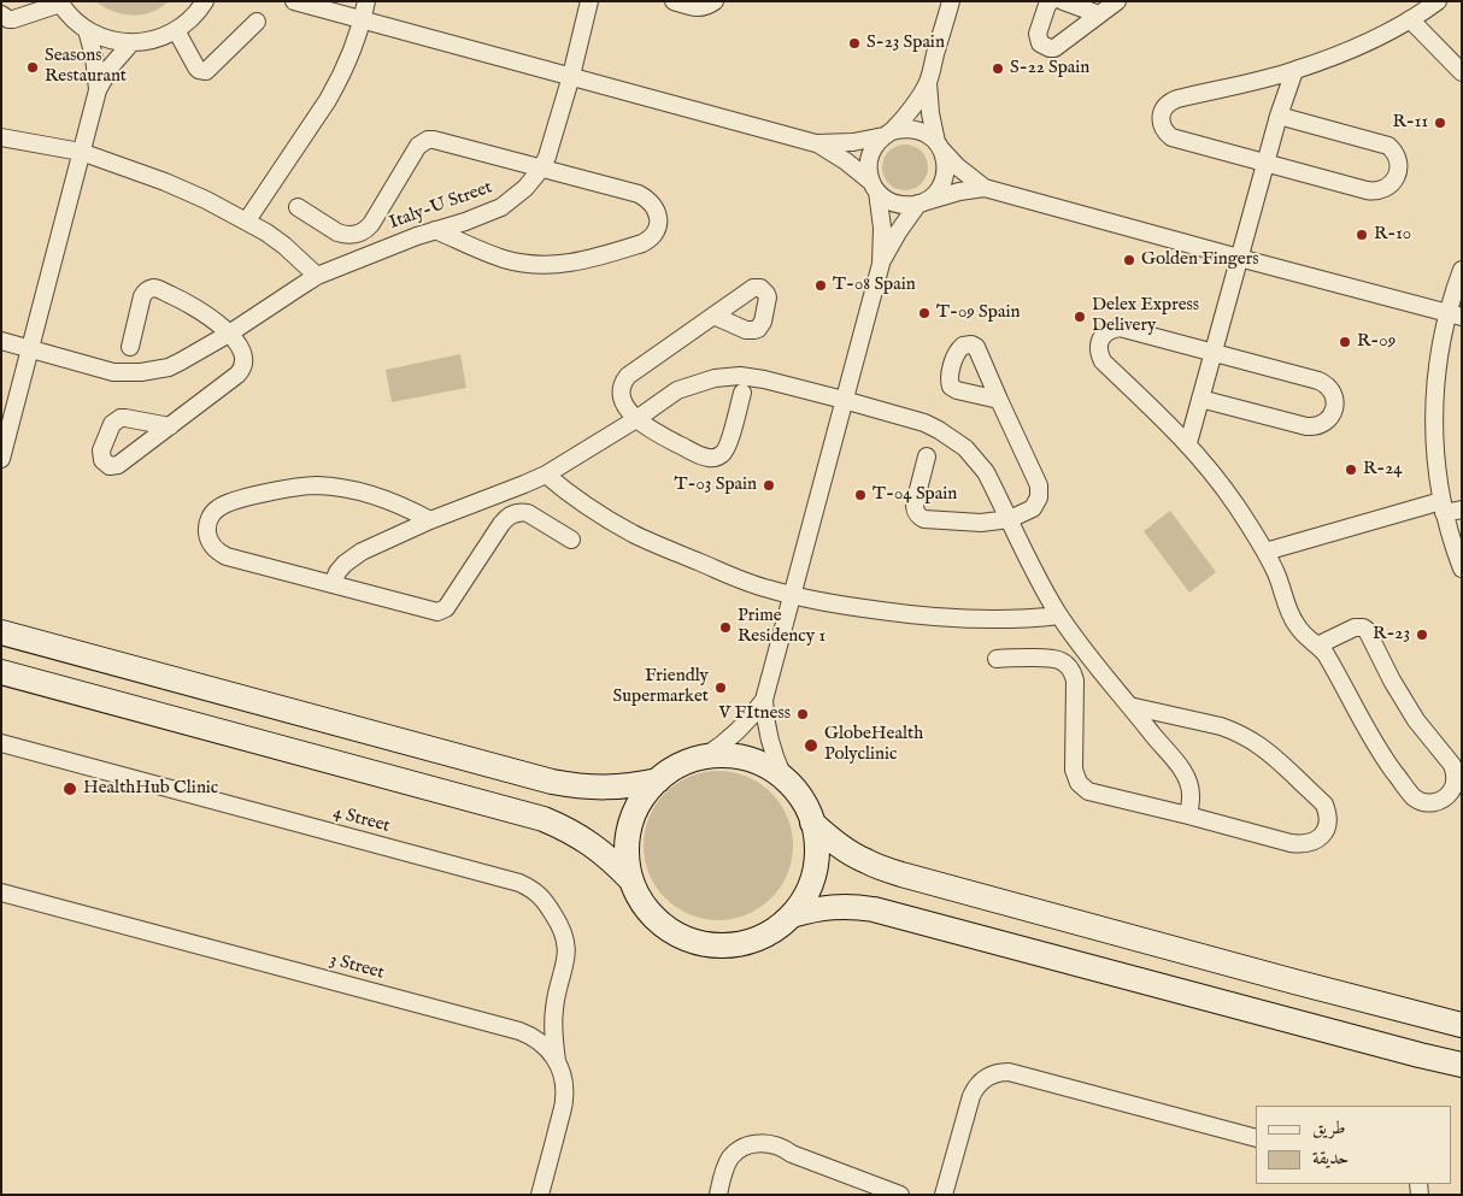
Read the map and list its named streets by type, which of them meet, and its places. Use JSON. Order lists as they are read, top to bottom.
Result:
{
  "streets": {
    "street": ["Italy-U Street", "4 Street", "3 Street"]
  },
  "crossings": [
    ["4 Street", "3 Street"]
  ],
  "places": [
    "S-23 Spain",
    "Seasons Restaurant",
    "S-22 Spain",
    "R-11",
    "R-10",
    "Golden Fingers",
    "T-08 Spain",
    "T-09 Spain",
    "Delex Express Delivery",
    "R-09",
    "R-24",
    "T-03 Spain",
    "T-04 Spain",
    "Prime Residency 1",
    "R-23",
    "Friendly Supermarket",
    "V FItness",
    "GlobeHealth Polyclinic",
    "HealthHub Clinic"
  ],
  "legend": ["طريق", "حديقة"]
}
